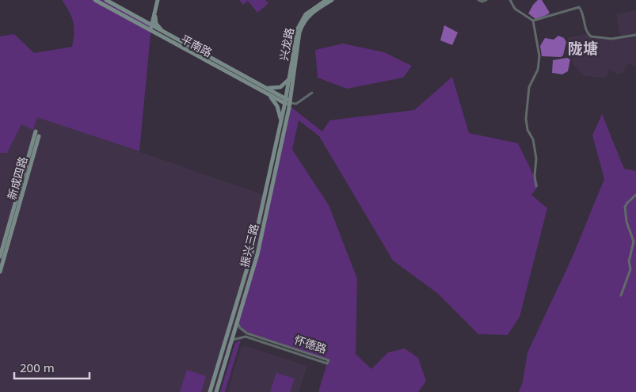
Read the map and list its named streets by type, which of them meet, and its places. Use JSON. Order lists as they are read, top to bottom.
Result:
{
  "streets": {
    "main road": [
      "兴龙路",
      "平南路",
      "新成四路",
      "振兴三路"
    ],
    "street": ["怀德路"]
  },
  "crossings": [
    ["兴龙路", "平南路"],
    ["兴龙路", "振兴三路"],
    ["平南路", "振兴三路"],
    ["振兴三路", "怀德路"]
  ],
  "districts": ["陇塘"],
  "scale_bar": "200 m"
}
